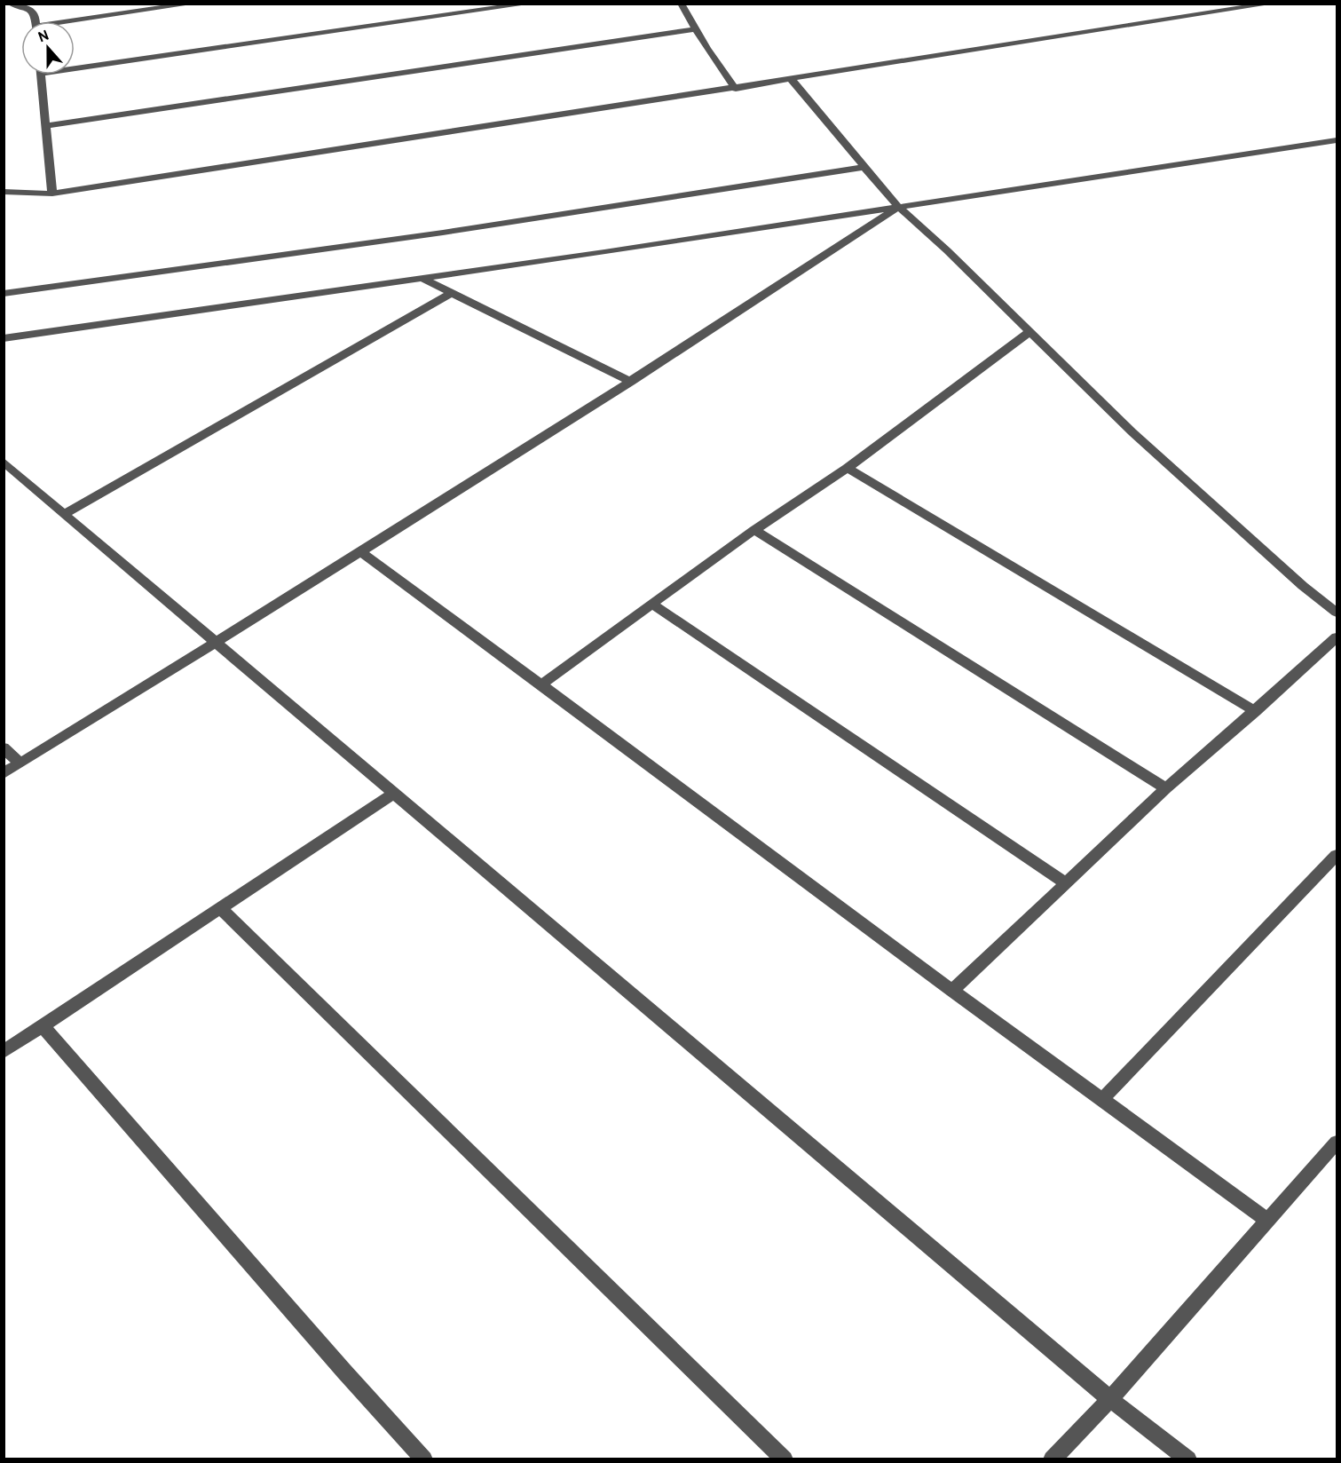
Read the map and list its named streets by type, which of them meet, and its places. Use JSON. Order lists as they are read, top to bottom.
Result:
{
  "north": "top"
}
